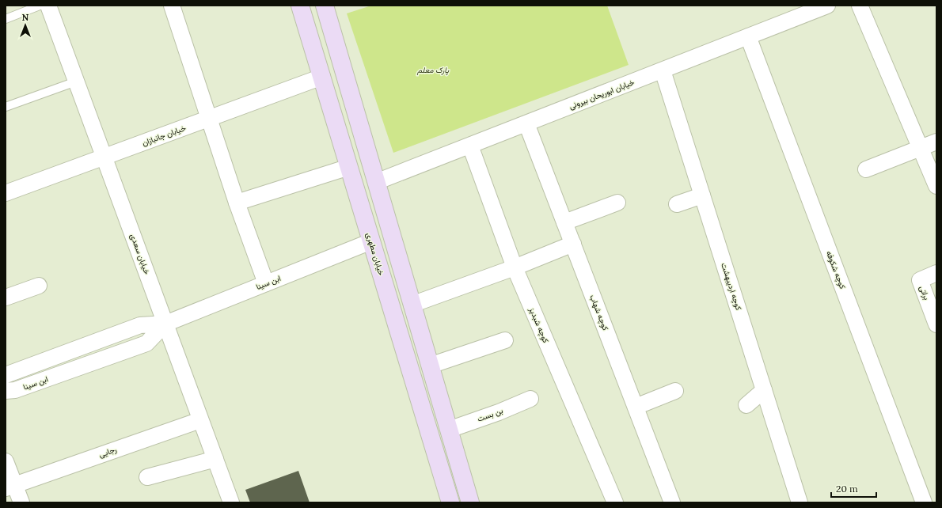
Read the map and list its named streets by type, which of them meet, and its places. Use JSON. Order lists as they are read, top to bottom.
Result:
{
  "streets": {
    "main road": ["خیابان مطهری"],
    "street": [
      "خیابان ابوریحان بیرونی",
      "خیابان جانبازان",
      "خیابان سعدی",
      "کوچه شکوفه",
      "ابن سینا",
      "کوچه اردیبهشت",
      "براتی",
      "کوچه شهاب",
      "کوچه شبدیز",
      "بن بست",
      "رجایی"
    ]
  },
  "crossings": [
    ["خیابان ابوریحان بیرونی", "کوچه شکوفه"],
    ["خیابان ابوریحان بیرونی", "کوچه اردیبهشت"],
    ["خیابان ابوریحان بیرونی", "کوچه شهاب"],
    ["خیابان ابوریحان بیرونی", "کوچه شبدیز"],
    ["خیابان جانبازان", "خیابان سعدی"],
    ["خیابان جانبازان", "خیابان مطهری"],
    ["خیابان سعدی", "ابن سینا"],
    ["خیابان سعدی", "رجایی"],
    ["خیابان مطهری", "ابن سینا"]
  ],
  "parks": ["پارک معلم"],
  "scale_bar": "20 m",
  "north": "top"
}
